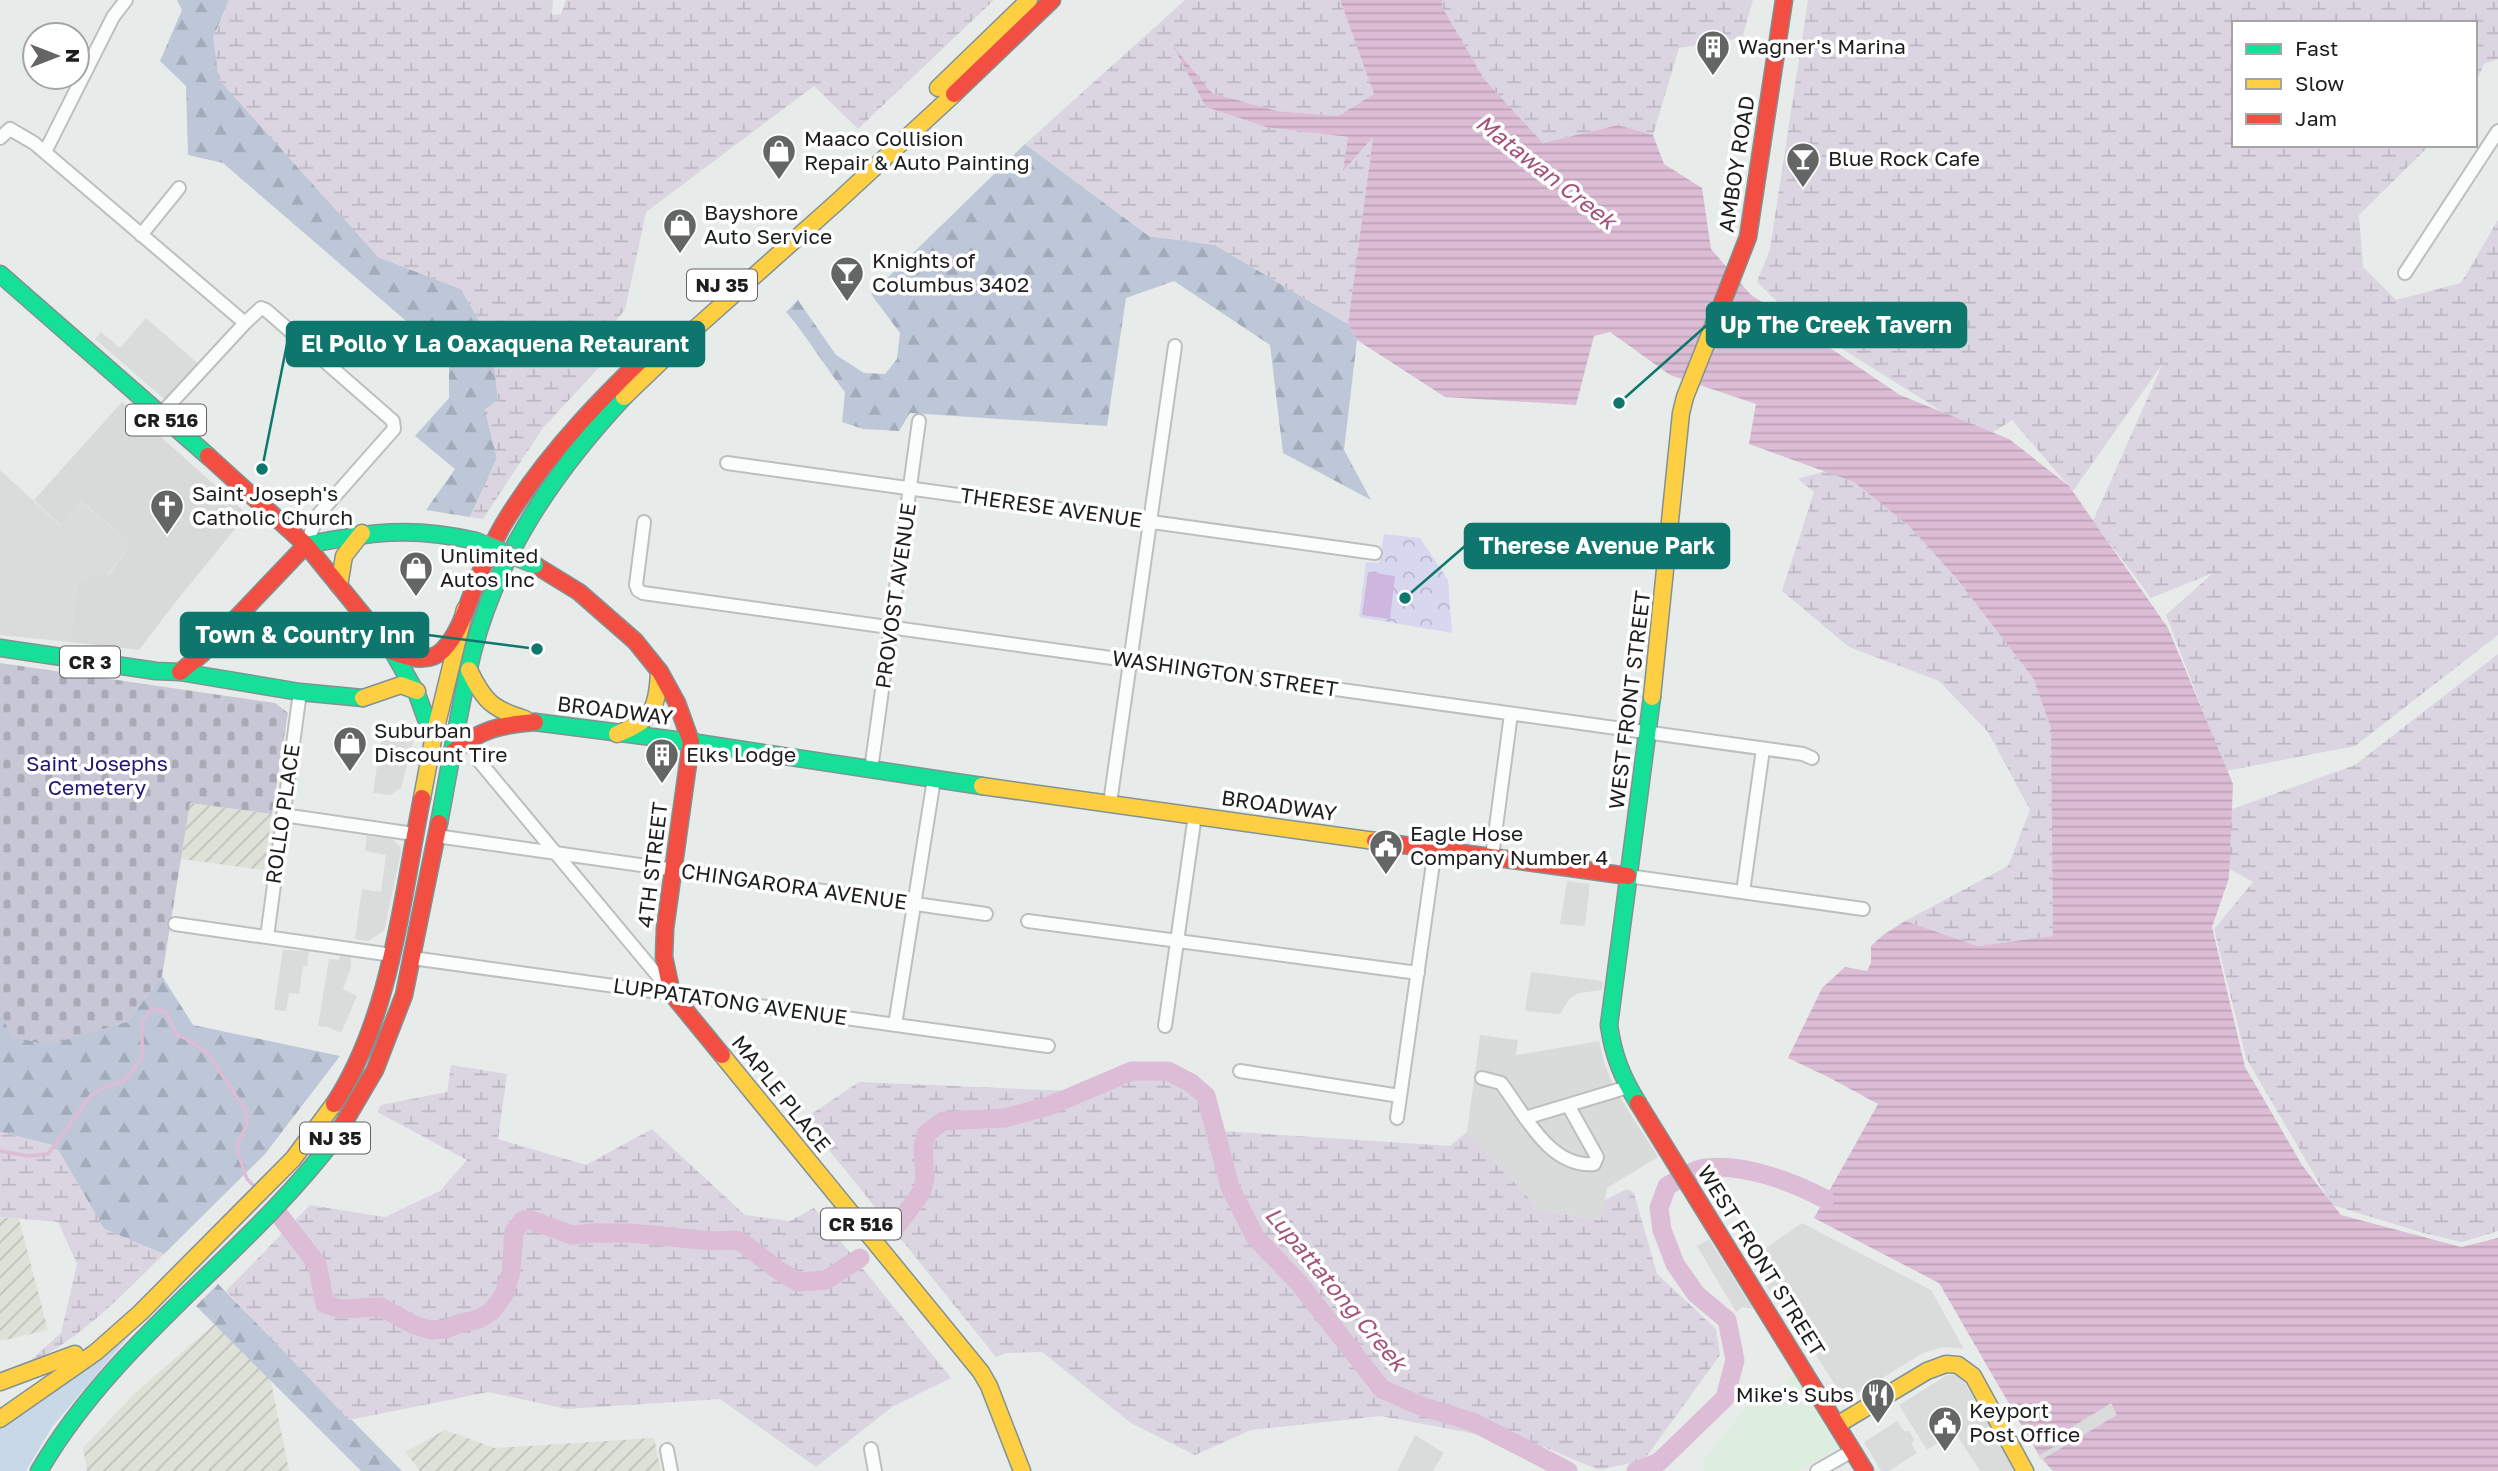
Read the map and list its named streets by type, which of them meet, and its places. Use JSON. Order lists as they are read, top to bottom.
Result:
{
  "streets": {
    "main road": [
      "AMBOY ROAD",
      "NJ 35",
      "CR 516",
      "CR 3",
      "WEST FRONT STREET",
      "BROADWAY",
      "4TH STREET",
      "MAPLE PLACE"
    ],
    "street": [
      "THERESE AVENUE",
      "PROVOST AVENUE",
      "WASHINGTON STREET",
      "ROLLO PLACE",
      "CHINGARORA AVENUE",
      "LUPPATATONG AVENUE"
    ]
  },
  "crossings": [
    ["AMBOY ROAD", "WEST FRONT STREET"],
    ["NJ 35", "CHINGARORA AVENUE"],
    ["NJ 35", "LUPPATATONG AVENUE"],
    ["CR 516", "BROADWAY"],
    ["THERESE AVENUE", "PROVOST AVENUE"],
    ["PROVOST AVENUE", "WASHINGTON STREET"],
    ["PROVOST AVENUE", "BROADWAY"],
    ["WASHINGTON STREET", "WEST FRONT STREET"],
    ["WEST FRONT STREET", "BROADWAY"],
    ["BROADWAY", "4TH STREET"],
    ["4TH STREET", "CHINGARORA AVENUE"],
    ["4TH STREET", "LUPPATATONG AVENUE"],
    ["4TH STREET", "MAPLE PLACE"],
    ["CHINGARORA AVENUE", "MAPLE PLACE"],
    ["LUPPATATONG AVENUE", "MAPLE PLACE"]
  ],
  "water": ["Matawan Creek", "Lupattatong Creek"],
  "parks": ["Saint Josephs Cemetery"],
  "places": {
    "building": ["Wagner's Marina", "Elks Lodge"],
    "shop": [
      "Maaco Collision Repair & Auto Painting",
      "Bayshore Auto Service",
      "Unlimited Autos Inc",
      "Suburban Discount Tire"
    ],
    "bar": ["Blue Rock Cafe", "Knights of Columbus 3402"],
    "other": [
      "Up The Creek Tavern",
      "El Pollo Y La Oaxaquena Retaurant",
      "Therese Avenue Park",
      "Town & Country Inn"
    ],
    "church": ["Saint Joseph's Catholic Church"],
    "public building": ["Eagle Hose Company Number 4", "Keyport Post Office"],
    "restaurant": ["Mike's Subs"]
  },
  "legend": ["Fast", "Slow", "Jam"],
  "north": "right"
}
